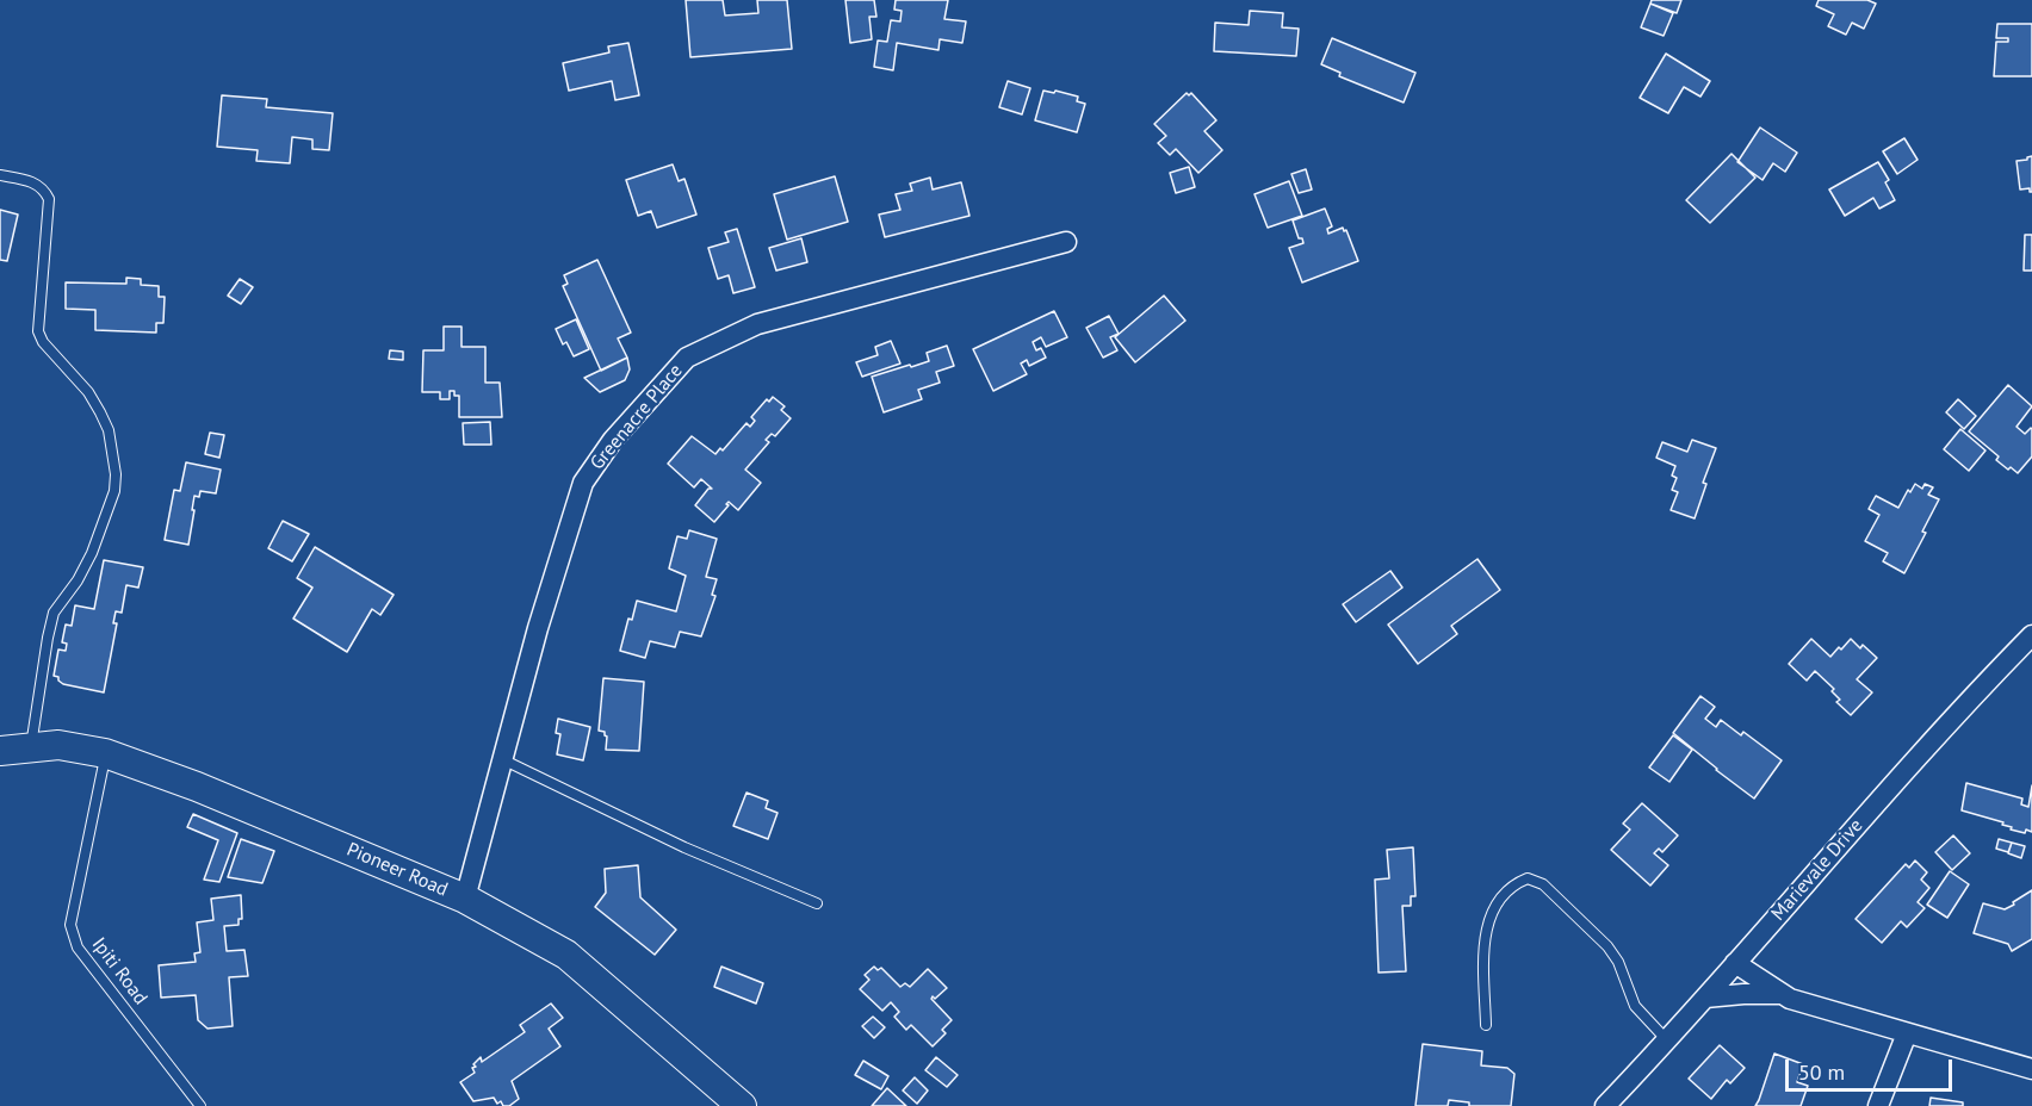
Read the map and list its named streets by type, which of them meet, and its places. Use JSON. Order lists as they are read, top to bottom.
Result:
{
  "streets": {
    "main road": ["Pioneer Road"],
    "street": ["Greenacre Place", "Marievale Drive"],
    "lane": ["Ipiti Road"]
  },
  "crossings": [
    ["Greenacre Place", "Pioneer Road"],
    ["Pioneer Road", "Ipiti Road"]
  ],
  "scale_bar": "50 m"
}
